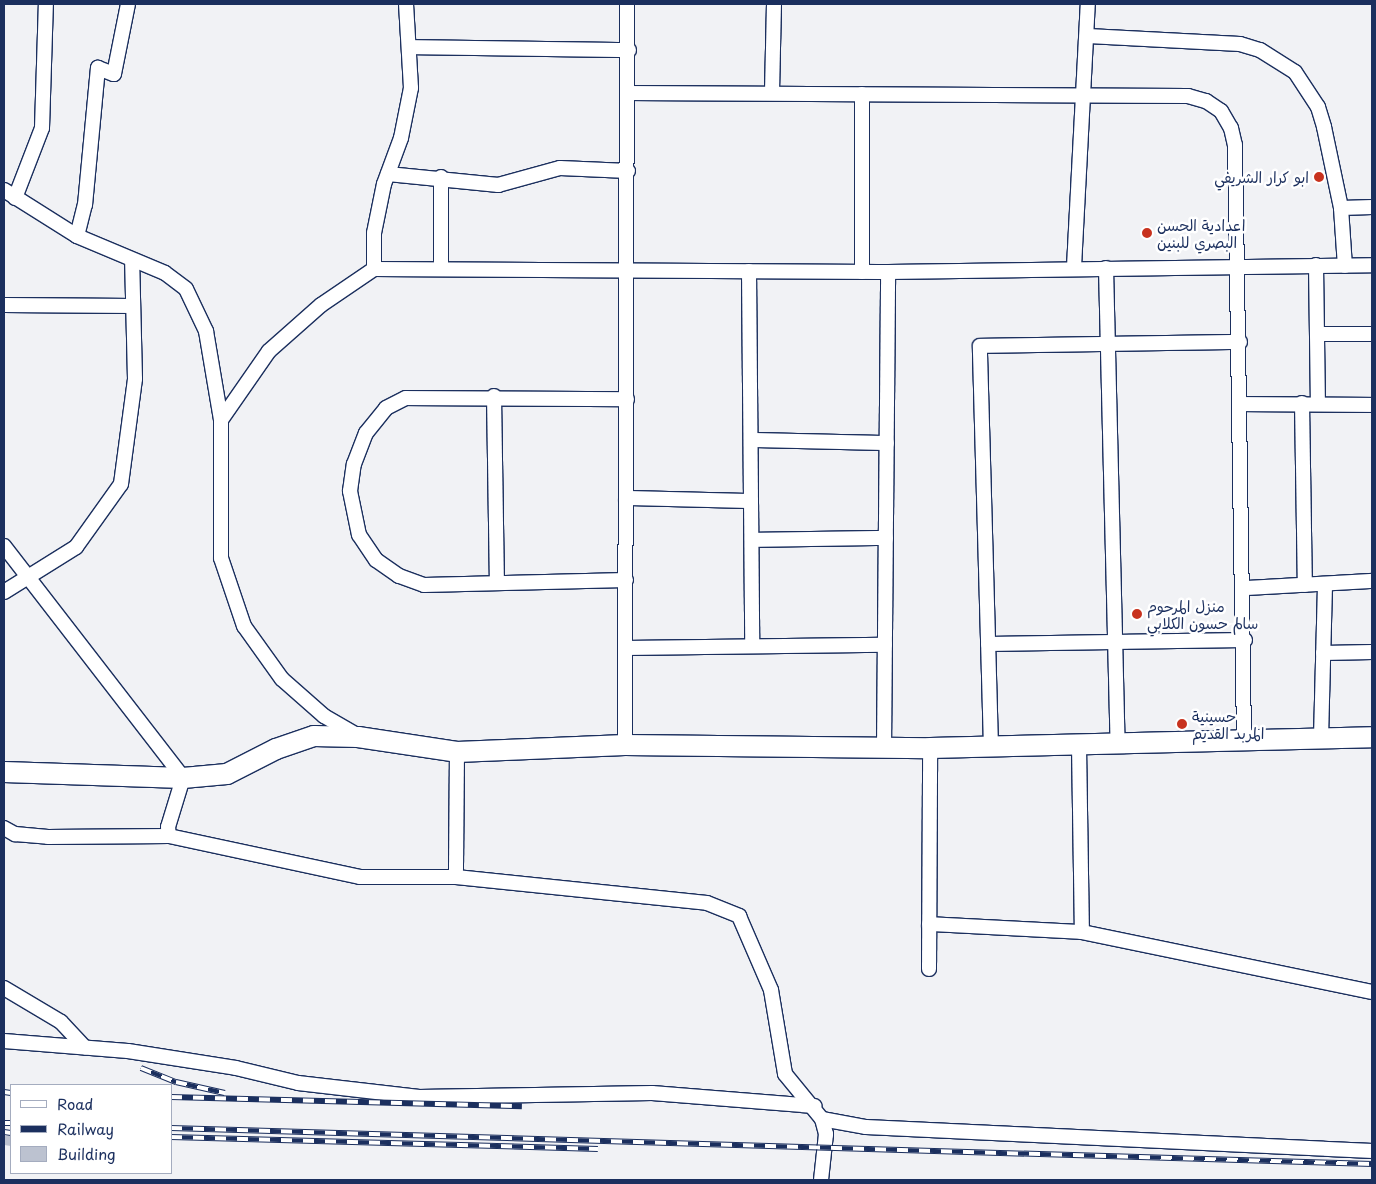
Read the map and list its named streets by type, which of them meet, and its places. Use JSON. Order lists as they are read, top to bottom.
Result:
{
  "places": [
    "ابو كرار الشريفي",
    "اعدادية الحسن البصري للبنين",
    "منزل المرحوم سالم حسون الكلابي",
    "حسينية المربد القديم"
  ],
  "legend": ["Road", "Railway", "Building"]
}
